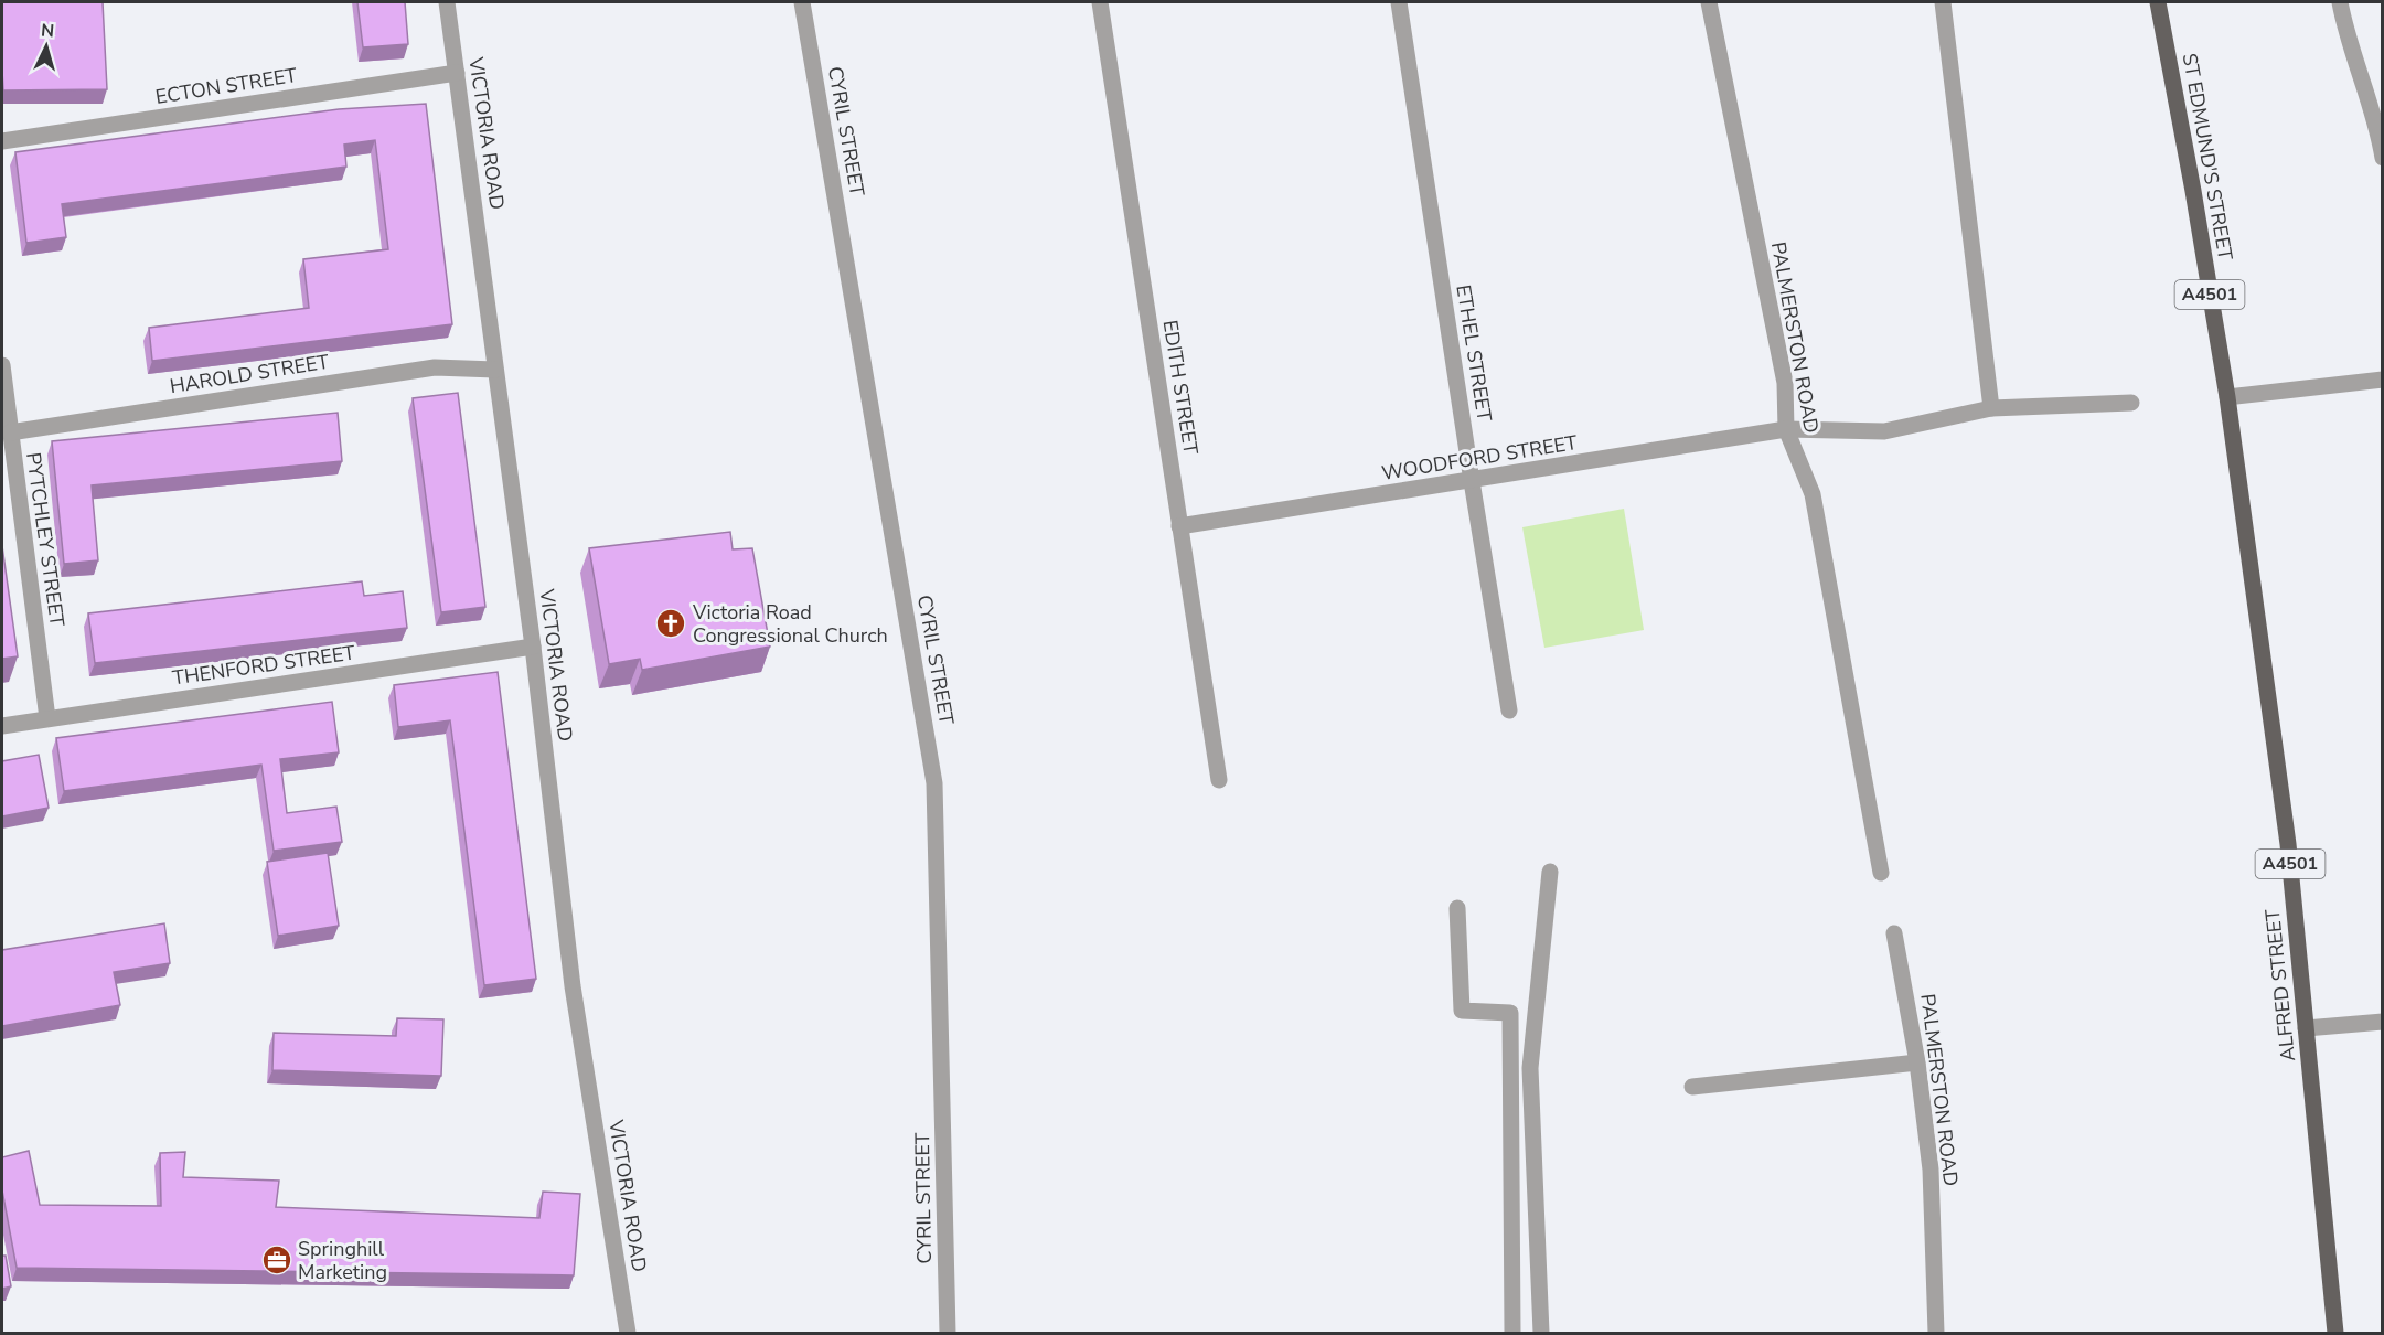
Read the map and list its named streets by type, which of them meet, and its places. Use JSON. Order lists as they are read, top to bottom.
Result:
{
  "streets": {
    "main road": ["ST EDMUND'S STREET", "A4501", "ALFRED STREET"],
    "street": [
      "ECTON STREET",
      "CYRIL STREET",
      "VICTORIA ROAD",
      "PALMERSTON ROAD",
      "ETHEL STREET",
      "HAROLD STREET",
      "EDITH STREET",
      "WOODFORD STREET",
      "PYTCHLEY STREET",
      "THENFORD STREET"
    ]
  },
  "crossings": [
    ["ECTON STREET", "VICTORIA ROAD"],
    ["VICTORIA ROAD", "HAROLD STREET"],
    ["VICTORIA ROAD", "THENFORD STREET"],
    ["ST EDMUND'S STREET", "ALFRED STREET"],
    ["PALMERSTON ROAD", "WOODFORD STREET"],
    ["ETHEL STREET", "WOODFORD STREET"],
    ["HAROLD STREET", "PYTCHLEY STREET"],
    ["EDITH STREET", "WOODFORD STREET"],
    ["PYTCHLEY STREET", "THENFORD STREET"]
  ],
  "places": {
    "church": ["Victoria Road Congressional Church"],
    "office": ["Springhill Marketing"]
  },
  "north": "top"
}
